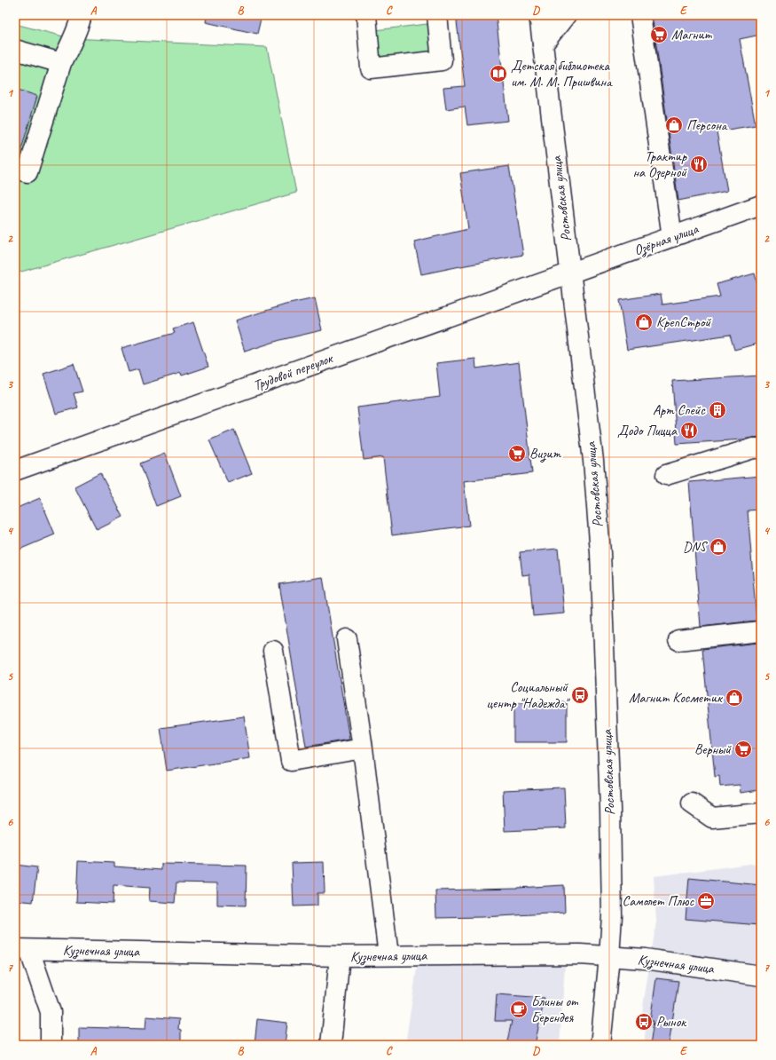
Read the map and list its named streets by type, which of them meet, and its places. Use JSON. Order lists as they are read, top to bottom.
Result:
{
  "streets": {
    "street": [
      "Ростовская улица",
      "Озёрная улица",
      "Трудовой переулок",
      "Кузнечная улица"
    ]
  },
  "crossings": [
    ["Ростовская улица", "Озёрная улица"],
    ["Ростовская улица", "Трудовой переулок"],
    ["Ростовская улица", "Кузнечная улица"],
    ["Озёрная улица", "Трудовой переулок"]
  ],
  "places": {
    "supermarket": ["Магнит", "Визит", "Верный"],
    "library": ["Детская библиотека им. М. М. Пришвина"],
    "shop": [
      "Персона",
      "КрепСтрой",
      "DNS",
      "Магнит Косметик"
    ],
    "restaurant": ["Трактир на Озерной", "Додо Пицца"],
    "building": ["Арт Спейс"],
    "bus stop": ["Социальный центр \"Надежда\"", "Рынок"],
    "office": ["Самолет Плюс"],
    "cafe": ["Блины от Берендея"]
  },
  "grid": {
    "columns": [
      "A",
      "B",
      "C",
      "D",
      "E"
    ],
    "rows": [
      "1",
      "2",
      "3",
      "4",
      "5",
      "6",
      "7"
    ]
  }
}
